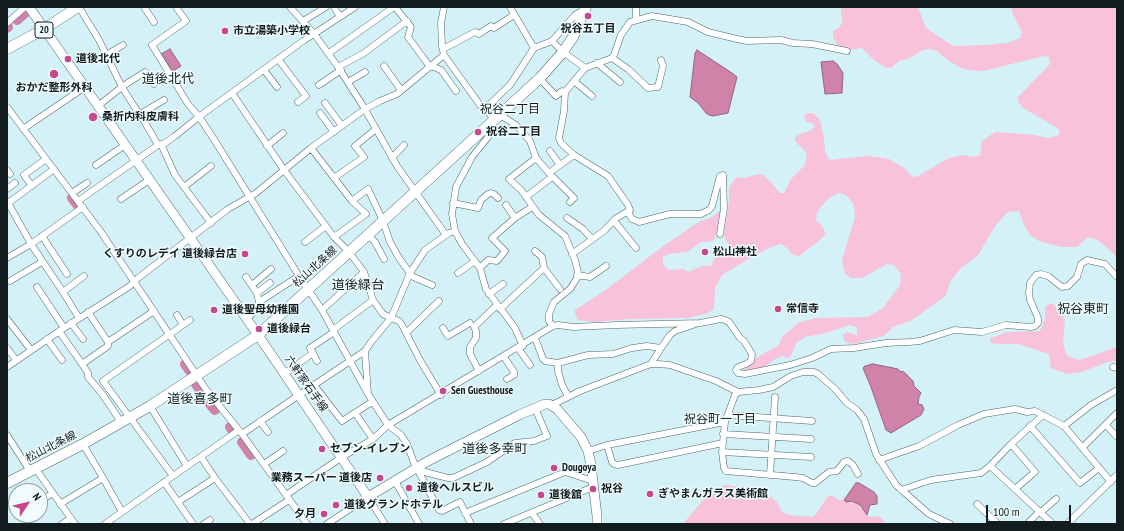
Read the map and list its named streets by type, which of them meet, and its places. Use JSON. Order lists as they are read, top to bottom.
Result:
{
  "streets": {
    "main road": ["20", "松山北条線", "六軒家石手線"]
  },
  "crossings": [
    ["20", "六軒家石手線"],
    ["松山北条線", "六軒家石手線"]
  ],
  "districts": [
    "道後北代",
    "祝谷二丁目",
    "道後緑台",
    "祝谷東町",
    "道後喜多町",
    "祝谷町一丁目",
    "道後多幸町"
  ],
  "places": [
    "祝谷五丁目",
    "市立湯築小学校",
    "道後北代",
    "おかだ整形外科",
    "桑折内科皮膚科",
    "祝谷二丁目",
    "松山神社",
    "くすりのレデイ 道後緑台店",
    "常信寺",
    "道後聖母幼稚園",
    "道後緑台",
    "Sen Guesthouse",
    "セブン-イレブン",
    "Dougoya",
    "業務スーパー 道後店",
    "道後ヘルスビル",
    "祝谷",
    "ぎやまんガラス美術館",
    "道後舘",
    "道後グランドホテル",
    "夕月"
  ],
  "scale_bar": "100 m",
  "north": "top right"
}
